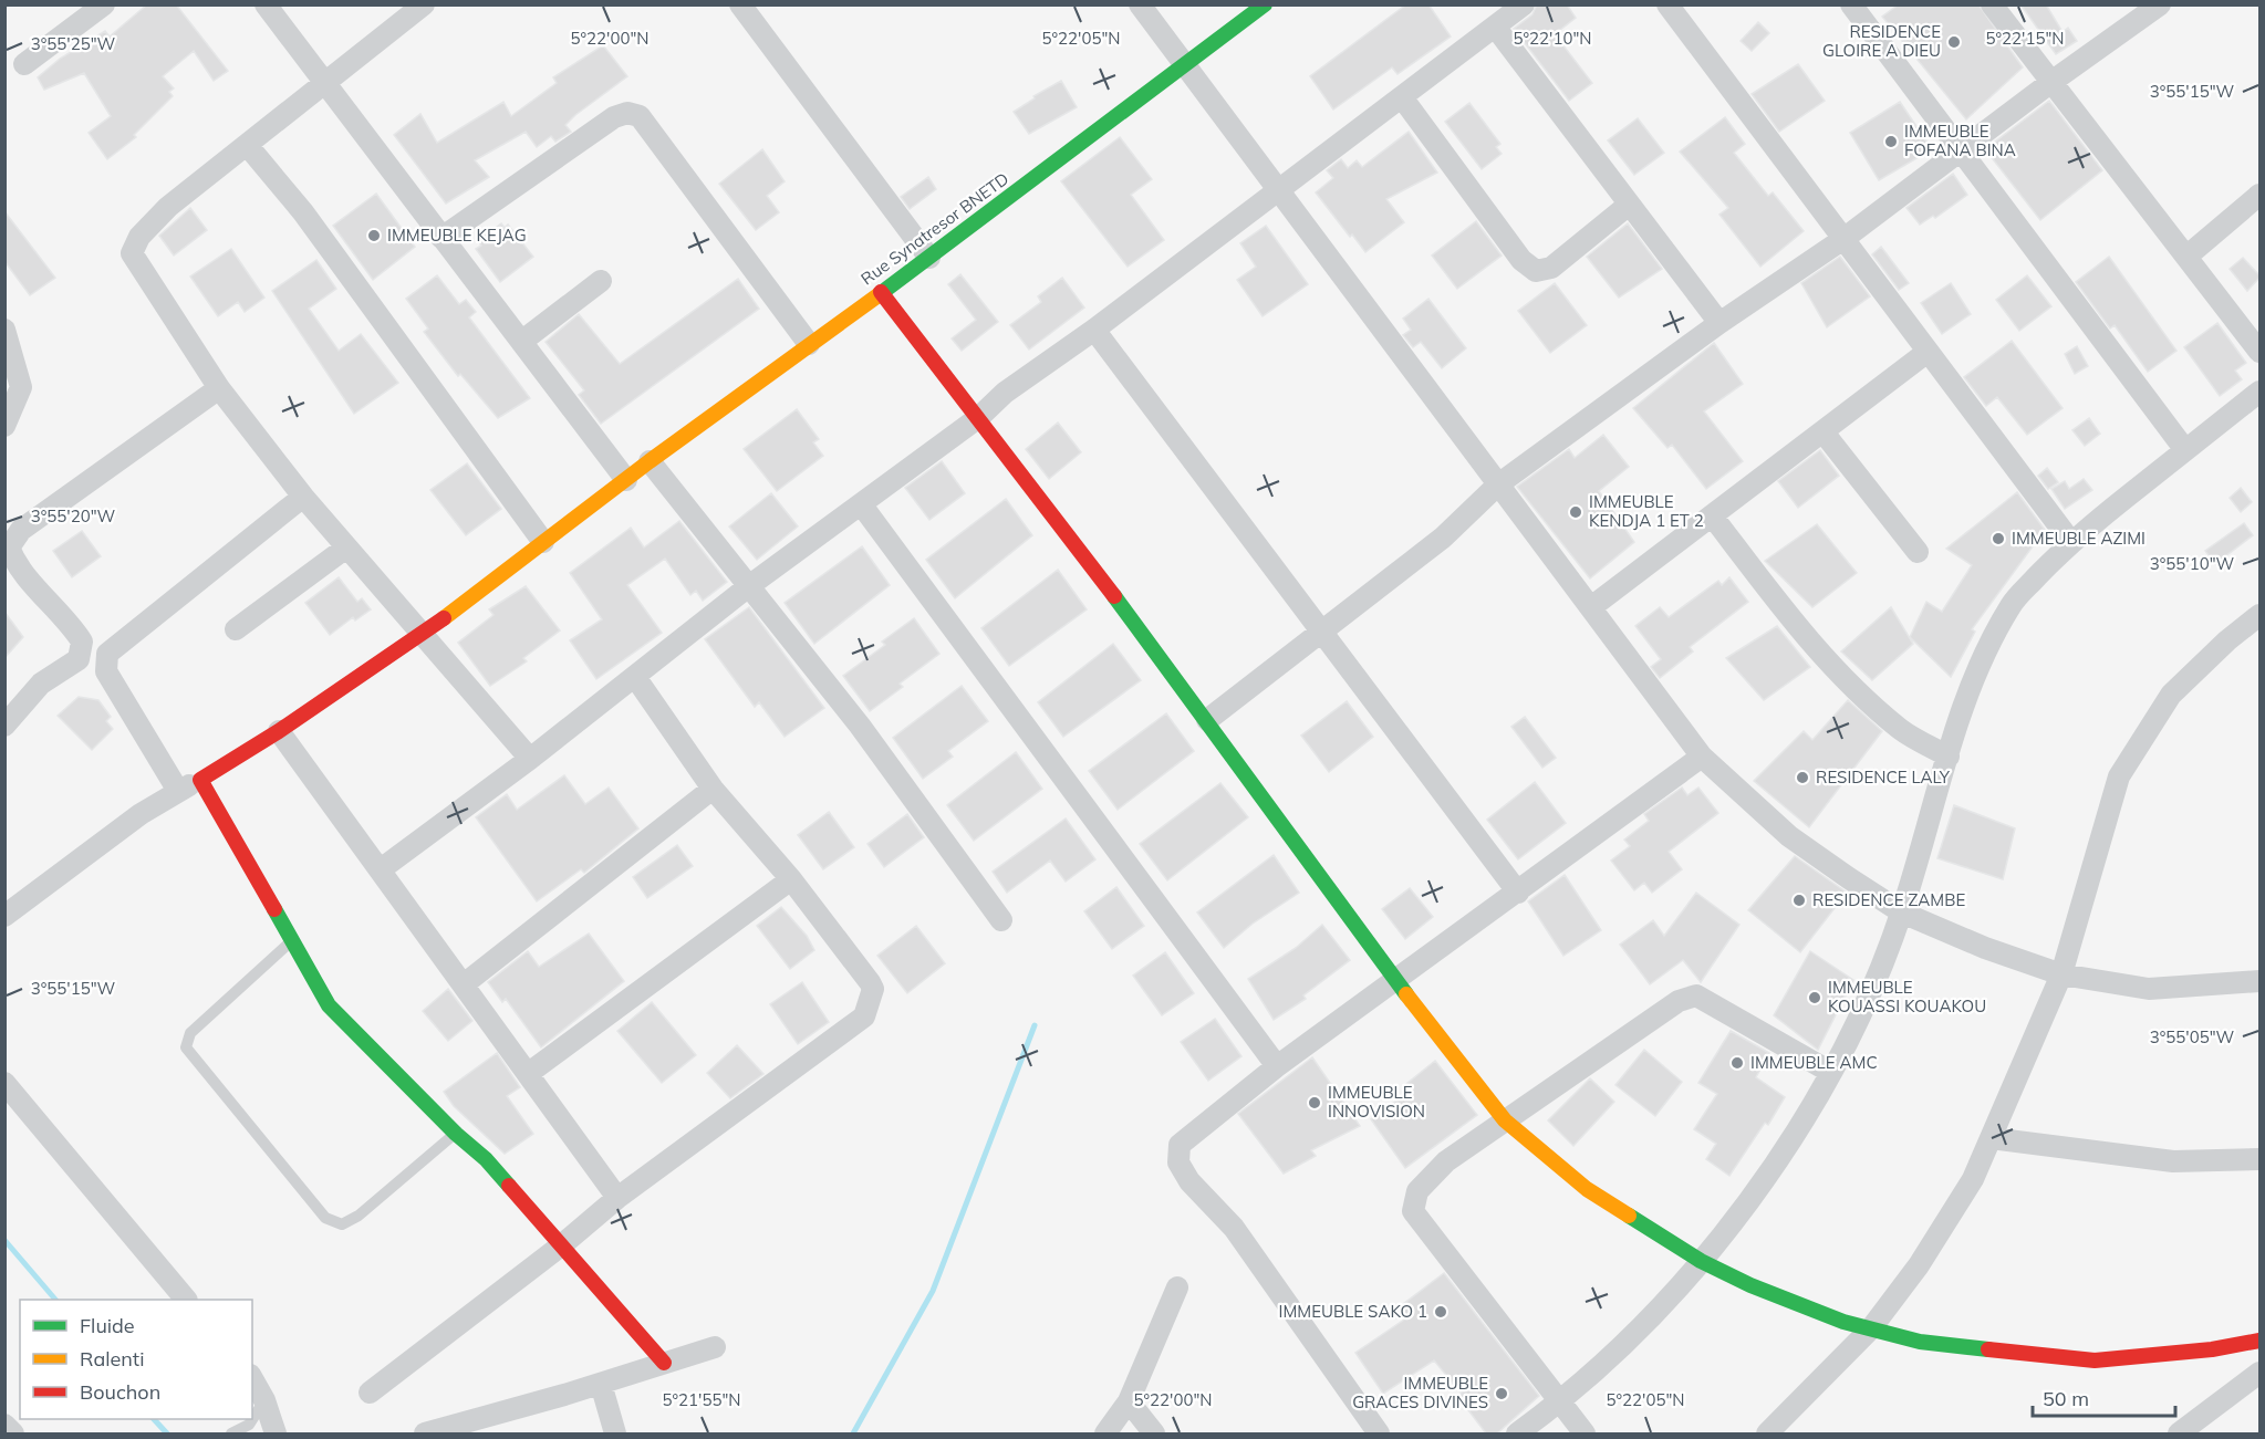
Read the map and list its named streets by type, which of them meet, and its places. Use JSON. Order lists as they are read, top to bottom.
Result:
{
  "streets": {
    "street": ["Rue Synatresor BNETD"]
  },
  "places": [
    "RESIDENCE GLOIRE A DIEU",
    "IMMEUBLE FOFANA BINA",
    "IMMEUBLE KEJAG",
    "IMMEUBLE KENDJA 1 ET 2",
    "IMMEUBLE AZIMI",
    "RESIDENCE LALY",
    "RESIDENCE ZAMBE",
    "IMMEUBLE KOUASSI KOUAKOU",
    "IMMEUBLE AMC",
    "IMMEUBLE INNOVISION",
    "IMMEUBLE SAKO 1",
    "IMMEUBLE GRACES DIVINES"
  ],
  "legend": ["Fluide", "Ralenti", "Bouchon"],
  "scale_bar": "50 m",
  "coordinates": [
    "5°22'00\"N",
    "5°22'05\"N",
    "5°22'10\"N",
    "5°22'15\"N",
    "3°55'25\"W",
    "3°55'15\"W",
    "3°55'20\"W",
    "3°55'10\"W",
    "3°55'05\"W",
    "5°21'55\"N"
  ]
}
